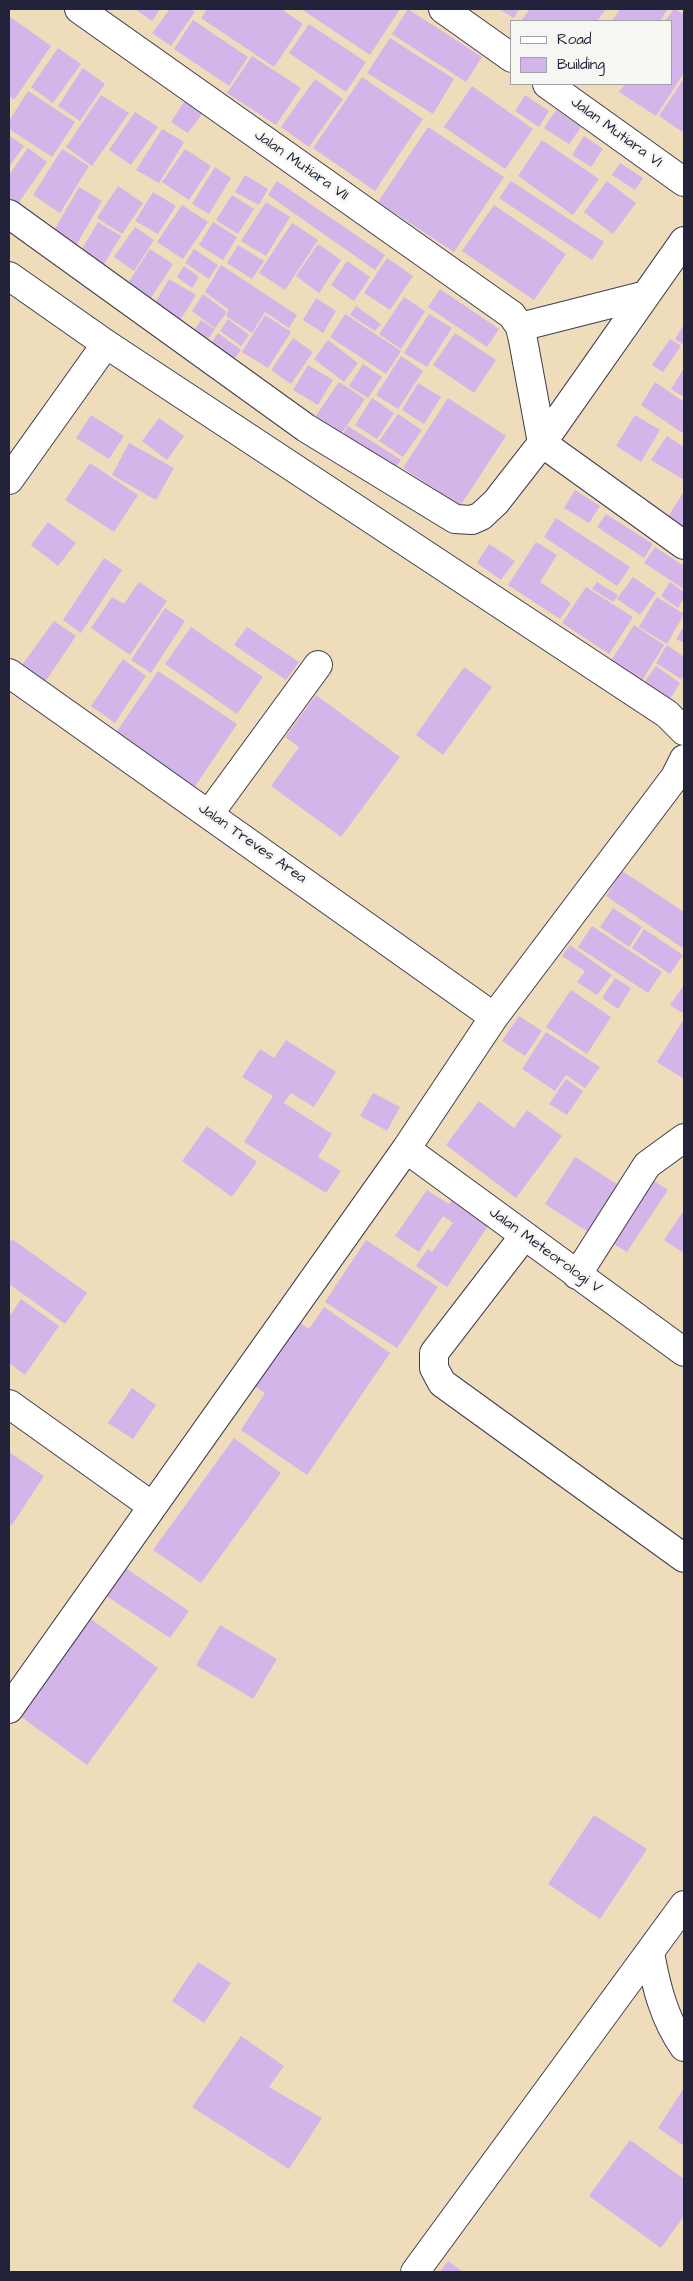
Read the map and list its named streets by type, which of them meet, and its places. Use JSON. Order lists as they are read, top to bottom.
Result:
{
  "streets": {
    "street": [
      "Jalan Mutiara VI",
      "Jalan Mutiara VII",
      "Jalan Treves Area",
      "Jalan Meteorologi V"
    ]
  },
  "legend": ["Road", "Building"]
}
